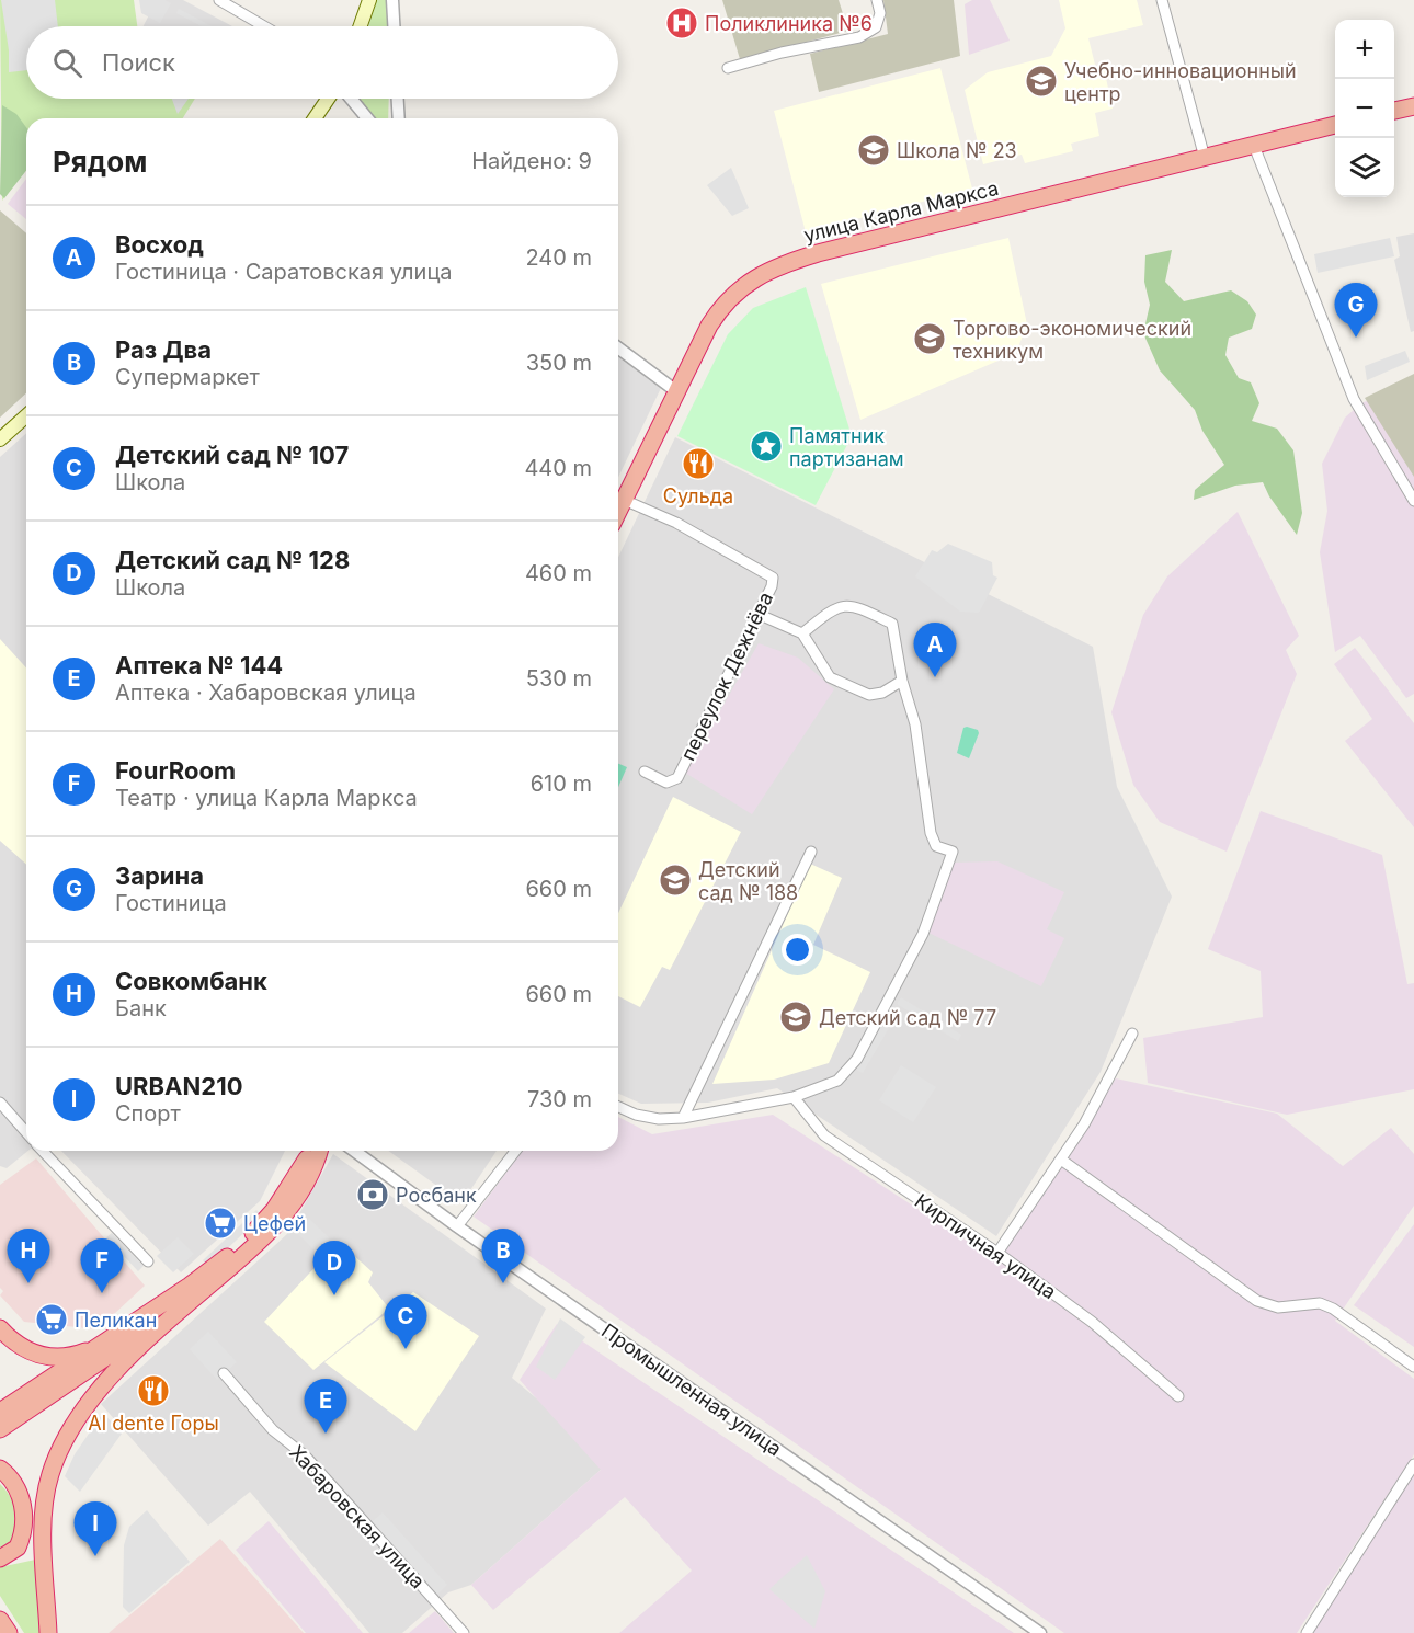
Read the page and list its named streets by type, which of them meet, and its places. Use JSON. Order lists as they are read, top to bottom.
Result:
{
  "streets": {
    "highway": ["улица Карла Маркса"],
    "street": [
      "переулок Дежнёва",
      "Кирпичная улица",
      "Промышленная улица",
      "Хабаровская улица"
    ]
  },
  "crossings": [
    ["улица Карла Маркса", "переулок Дежнёва"]
  ],
  "places": {
    "hospital": ["Поликлиника №6"],
    "school or university": [
      "Учебно-инновационный центр",
      "Школа № 23",
      "Торгово-экономический техникум",
      "Детский сад № 188",
      "Детский сад № 77"
    ],
    "place": ["Памятник партизанам"],
    "restaurant": ["Сульда", "Al dente Горы"],
    "bank": ["Росбанк"],
    "supermarket": ["Цефей", "Пеликан"]
  },
  "page": {
    "map_buttons": ["+", "−"],
    "search": "Поиск",
    "heading": ["Рядом", "Найдено: 9"],
    "list": [
      {
        "mark": "A",
        "name": "Восход",
        "note": "Гостиница · Саратовская улица",
        "value": "240 m"
      },
      {
        "mark": "B",
        "name": "Раз Два",
        "note": "Супермаркет",
        "value": "350 m"
      },
      {
        "mark": "C",
        "name": "Детский сад № 107",
        "note": "Школа",
        "value": "440 m"
      },
      {
        "mark": "D",
        "name": "Детский сад № 128",
        "note": "Школа",
        "value": "460 m"
      },
      {
        "mark": "E",
        "name": "Аптека № 144",
        "note": "Аптека · Хабаровская улица",
        "value": "530 m"
      },
      {
        "mark": "F",
        "name": "FourRoom",
        "note": "Театр · улица Карла Маркса",
        "value": "610 m"
      },
      {
        "mark": "G",
        "name": "Зарина",
        "note": "Гостиница",
        "value": "660 m"
      },
      {
        "mark": "H",
        "name": "Совкомбанк",
        "note": "Банк",
        "value": "660 m"
      },
      {
        "mark": "I",
        "name": "URBAN210",
        "note": "Спорт",
        "value": "730 m"
      }
    ],
    "pins": [
      "G",
      "A",
      "B",
      "H",
      "F",
      "D",
      "C",
      "E",
      "I"
    ]
  }
}
